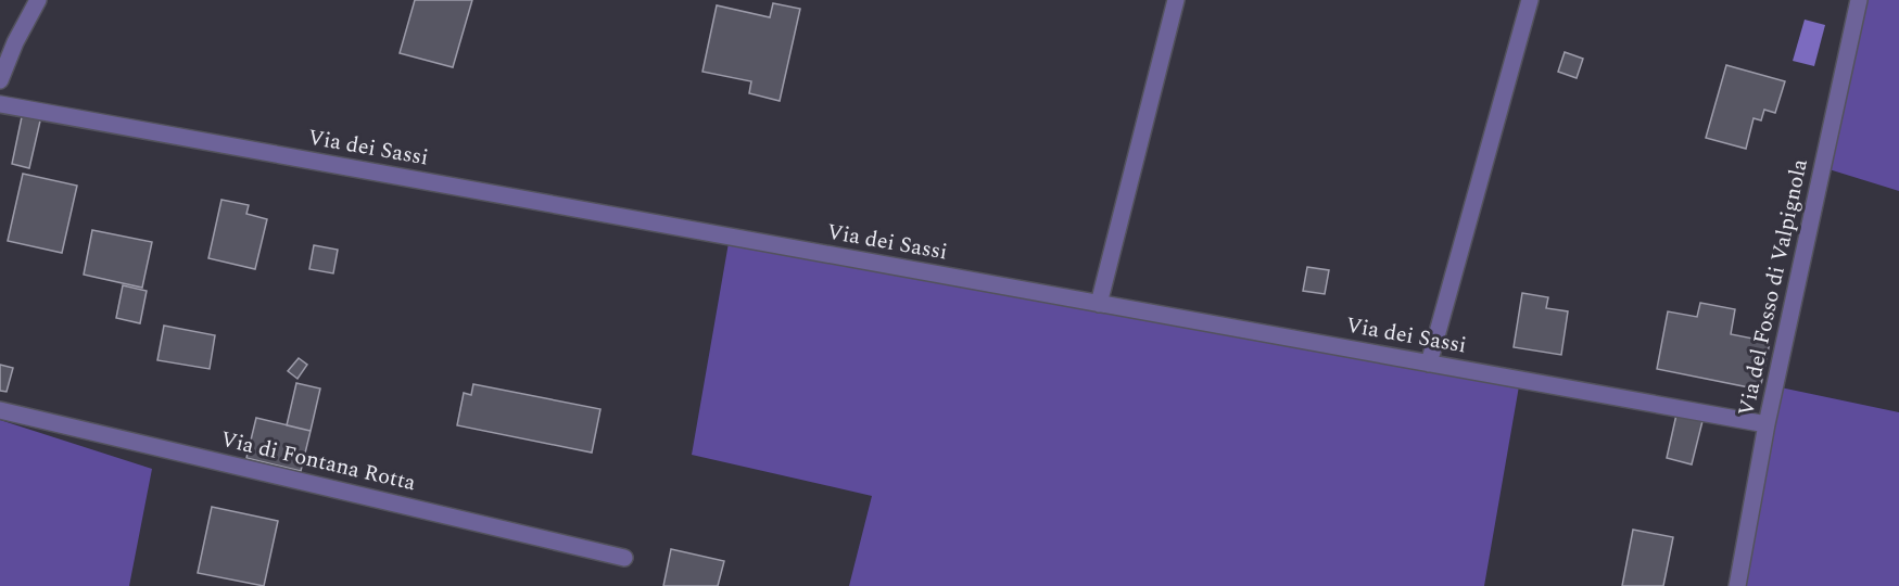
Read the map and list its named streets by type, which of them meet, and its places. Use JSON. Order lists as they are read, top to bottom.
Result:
{
  "streets": {
    "street": ["Via dei Sassi", "Via del Fosso di Valpignola", "Via di Fontana Rotta"]
  },
  "crossings": [
    ["Via dei Sassi", "Via del Fosso di Valpignola"]
  ]
}
